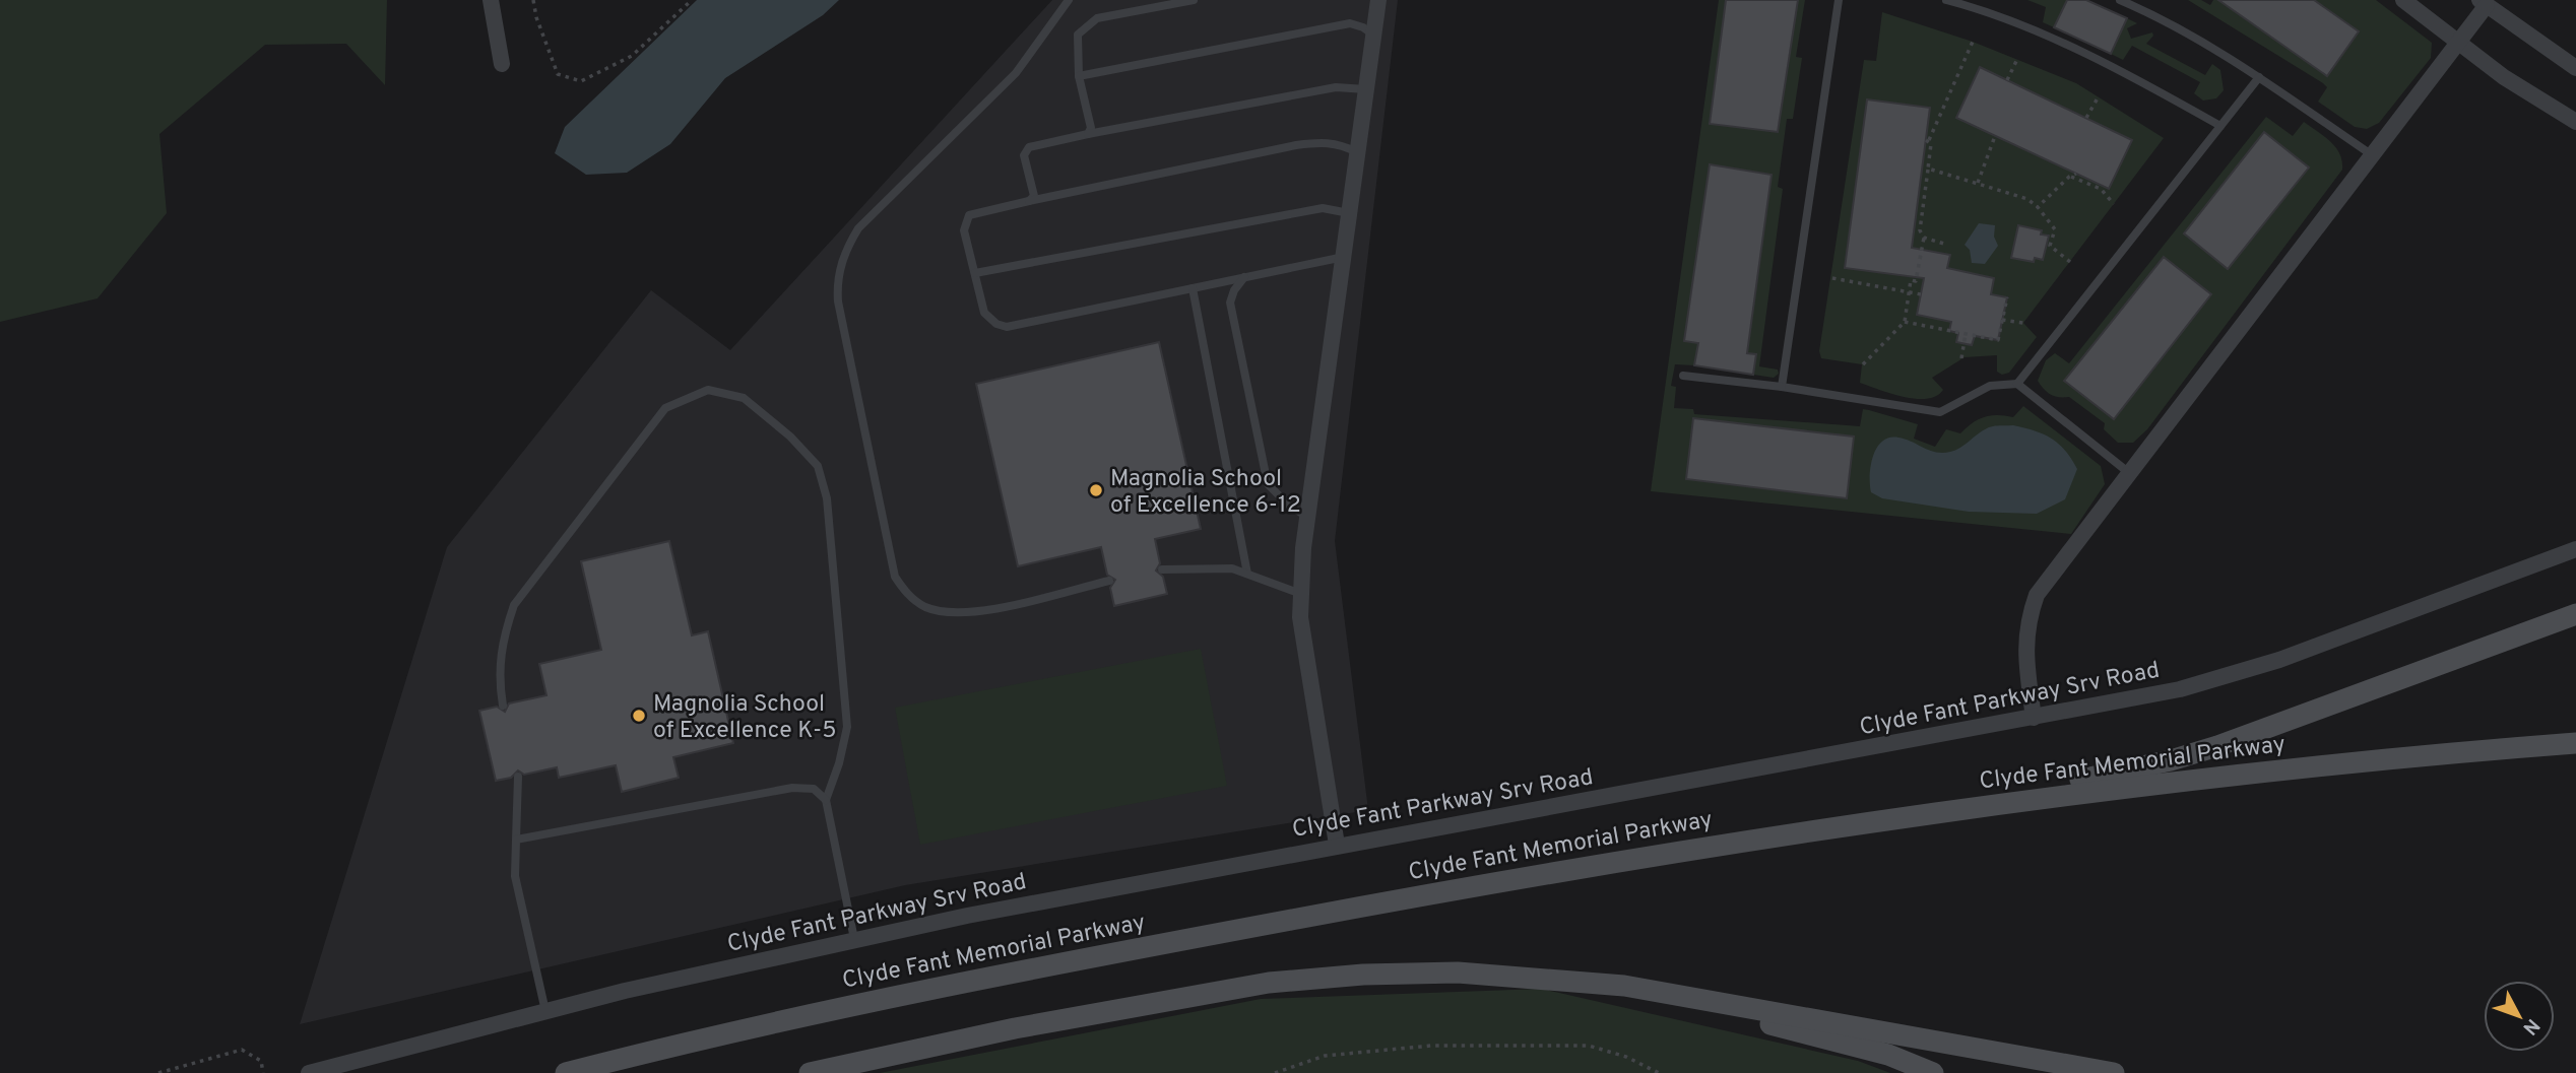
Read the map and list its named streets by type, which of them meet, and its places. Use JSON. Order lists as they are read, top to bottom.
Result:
{
  "streets": {
    "main road": ["Clyde Fant Memorial Parkway"],
    "street": ["Clyde Fant Parkway Srv Road"]
  },
  "places": ["Magnolia School of Excellence 6-12", "Magnolia School of Excellence K-5"],
  "north": "bottom right"
}
